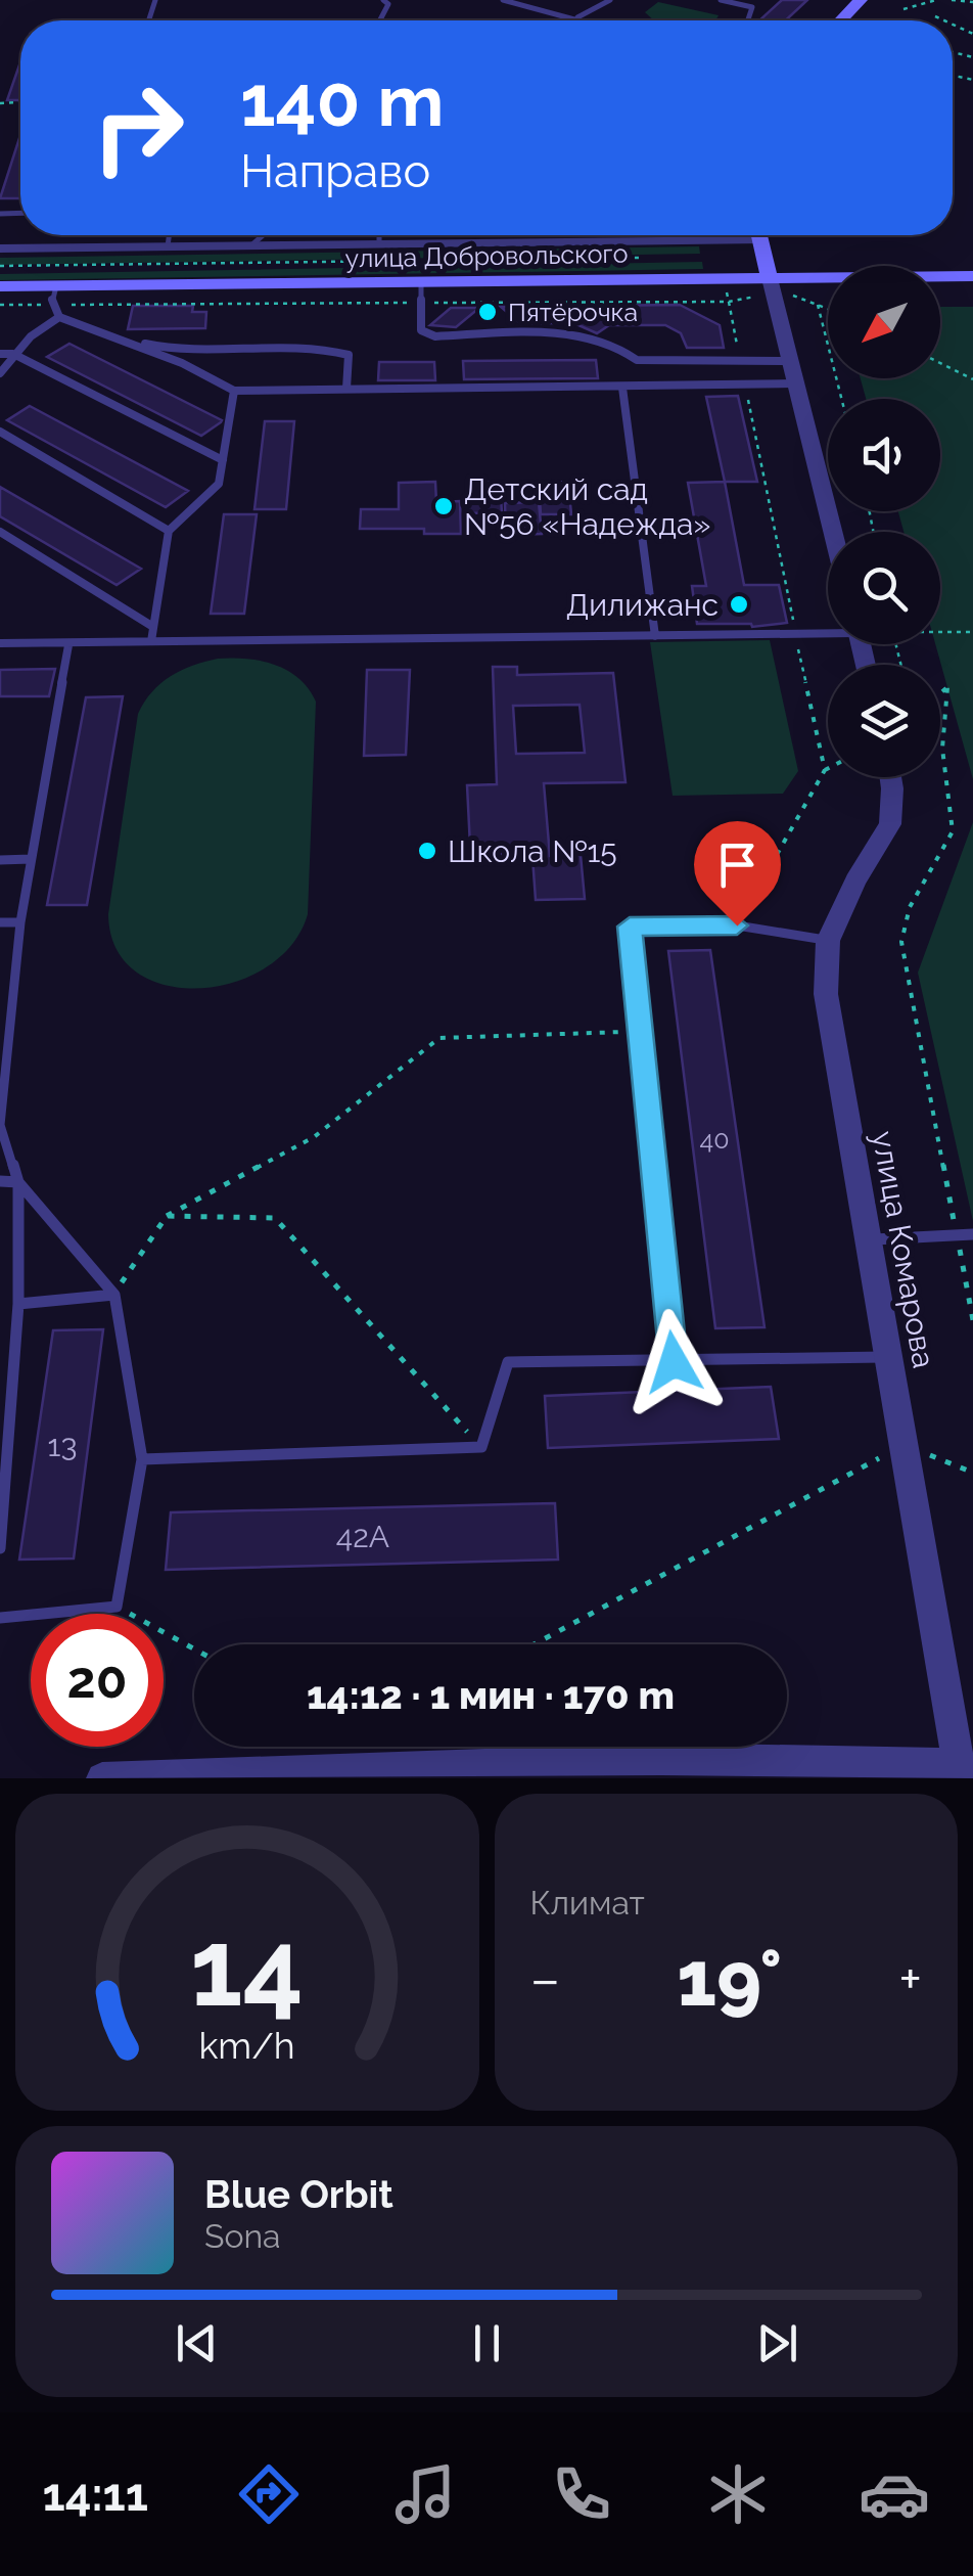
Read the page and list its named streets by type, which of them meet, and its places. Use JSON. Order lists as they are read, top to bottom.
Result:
{
  "streets": {
    "main road": ["улица Добровольского"],
    "street": ["улица Комарова"]
  },
  "places": [
    "Пятёрочка",
    "Детский сад №56 «Надежда»",
    "Дилижанс",
    "Школа №15"
  ],
  "house_numbers": ["40", "13", "42А"],
  "north": "bottom left",
  "page": {
    "turn": ["140 m", "Направо"],
    "limit": "20",
    "trip": "14:12 · 1 мин · 170 m",
    "tile": "Климат",
    "heat": ["−", "19°", "+"],
    "song": ["Blue Orbit", "Sona"],
    "tabs": "14:11",
    "gauge": ["14", "km/h"]
  }
}
